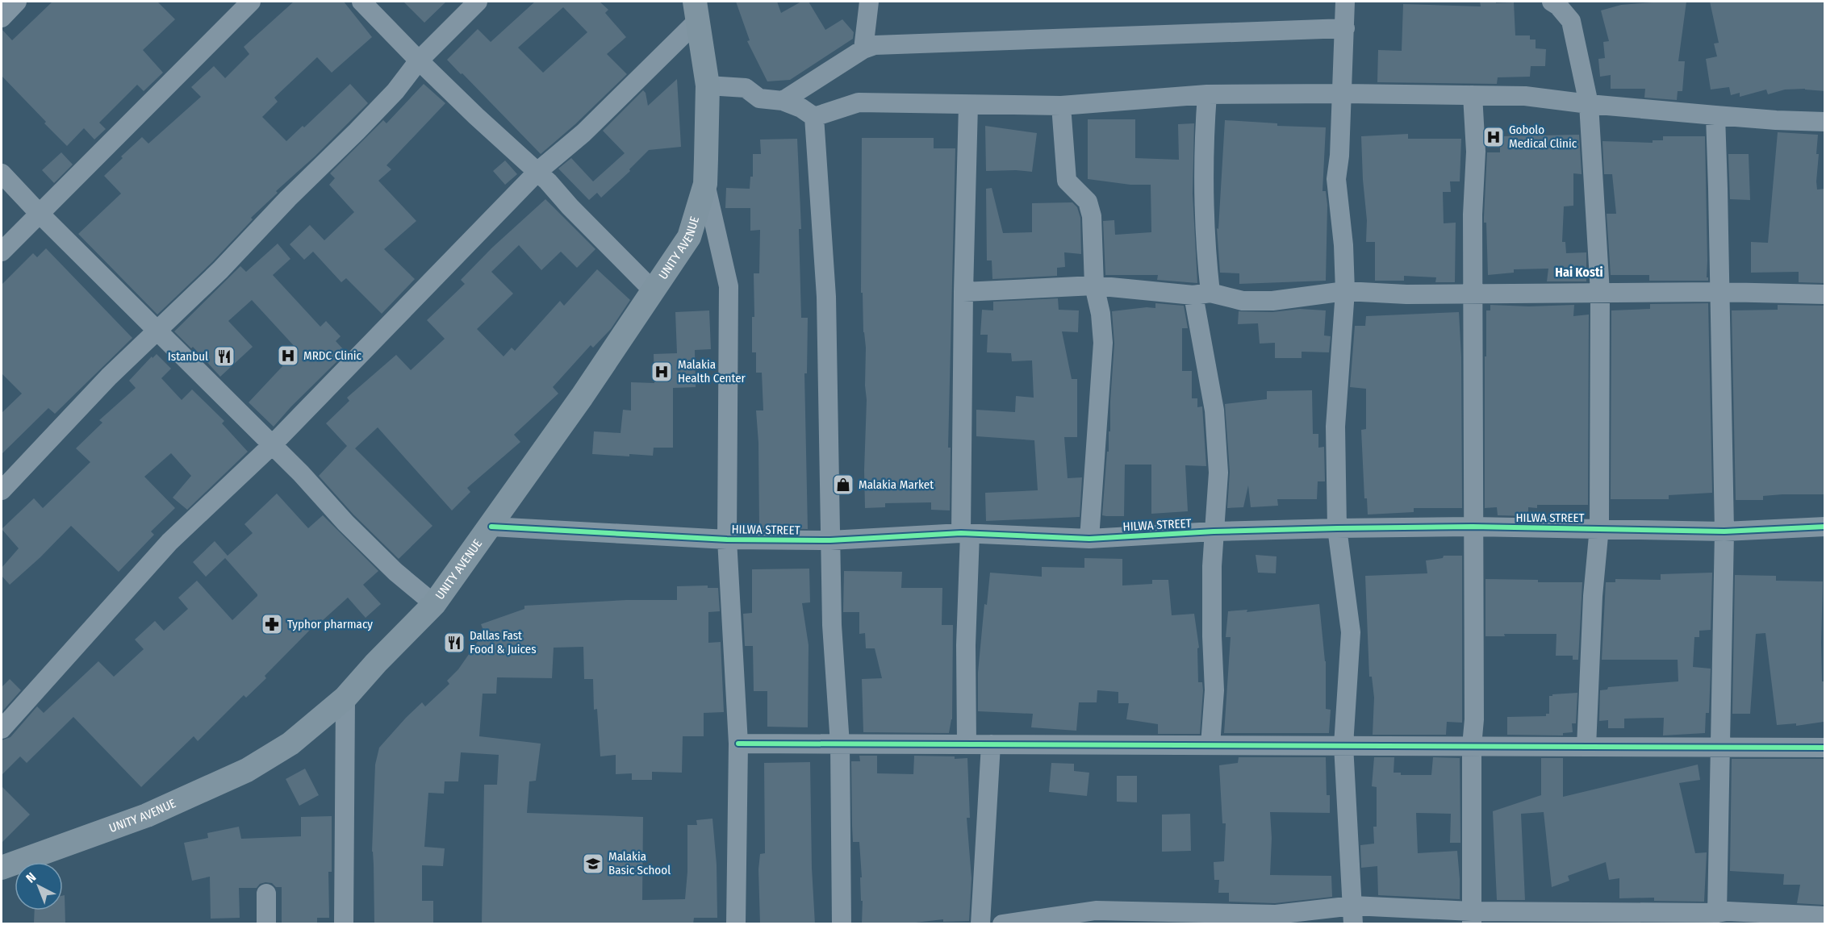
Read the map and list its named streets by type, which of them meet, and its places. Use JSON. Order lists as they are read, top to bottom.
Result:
{
  "streets": {
    "main road": ["UNITY AVENUE"],
    "street": ["HILWA STREET"]
  },
  "crossings": [
    ["UNITY AVENUE", "HILWA STREET"]
  ],
  "districts": ["Hai Kosti"],
  "places": {
    "hospital": ["Gobolo Medical Clinic", "MRDC Clinic", "Malakia Health Center"],
    "restaurant": ["Istanbul", "Dallas Fast Food & Juices"],
    "shop": ["Malakia Market"],
    "pharmacy": ["Typhor pharmacy"],
    "school or university": ["Malakia Basic School"]
  },
  "north": "top left"
}
